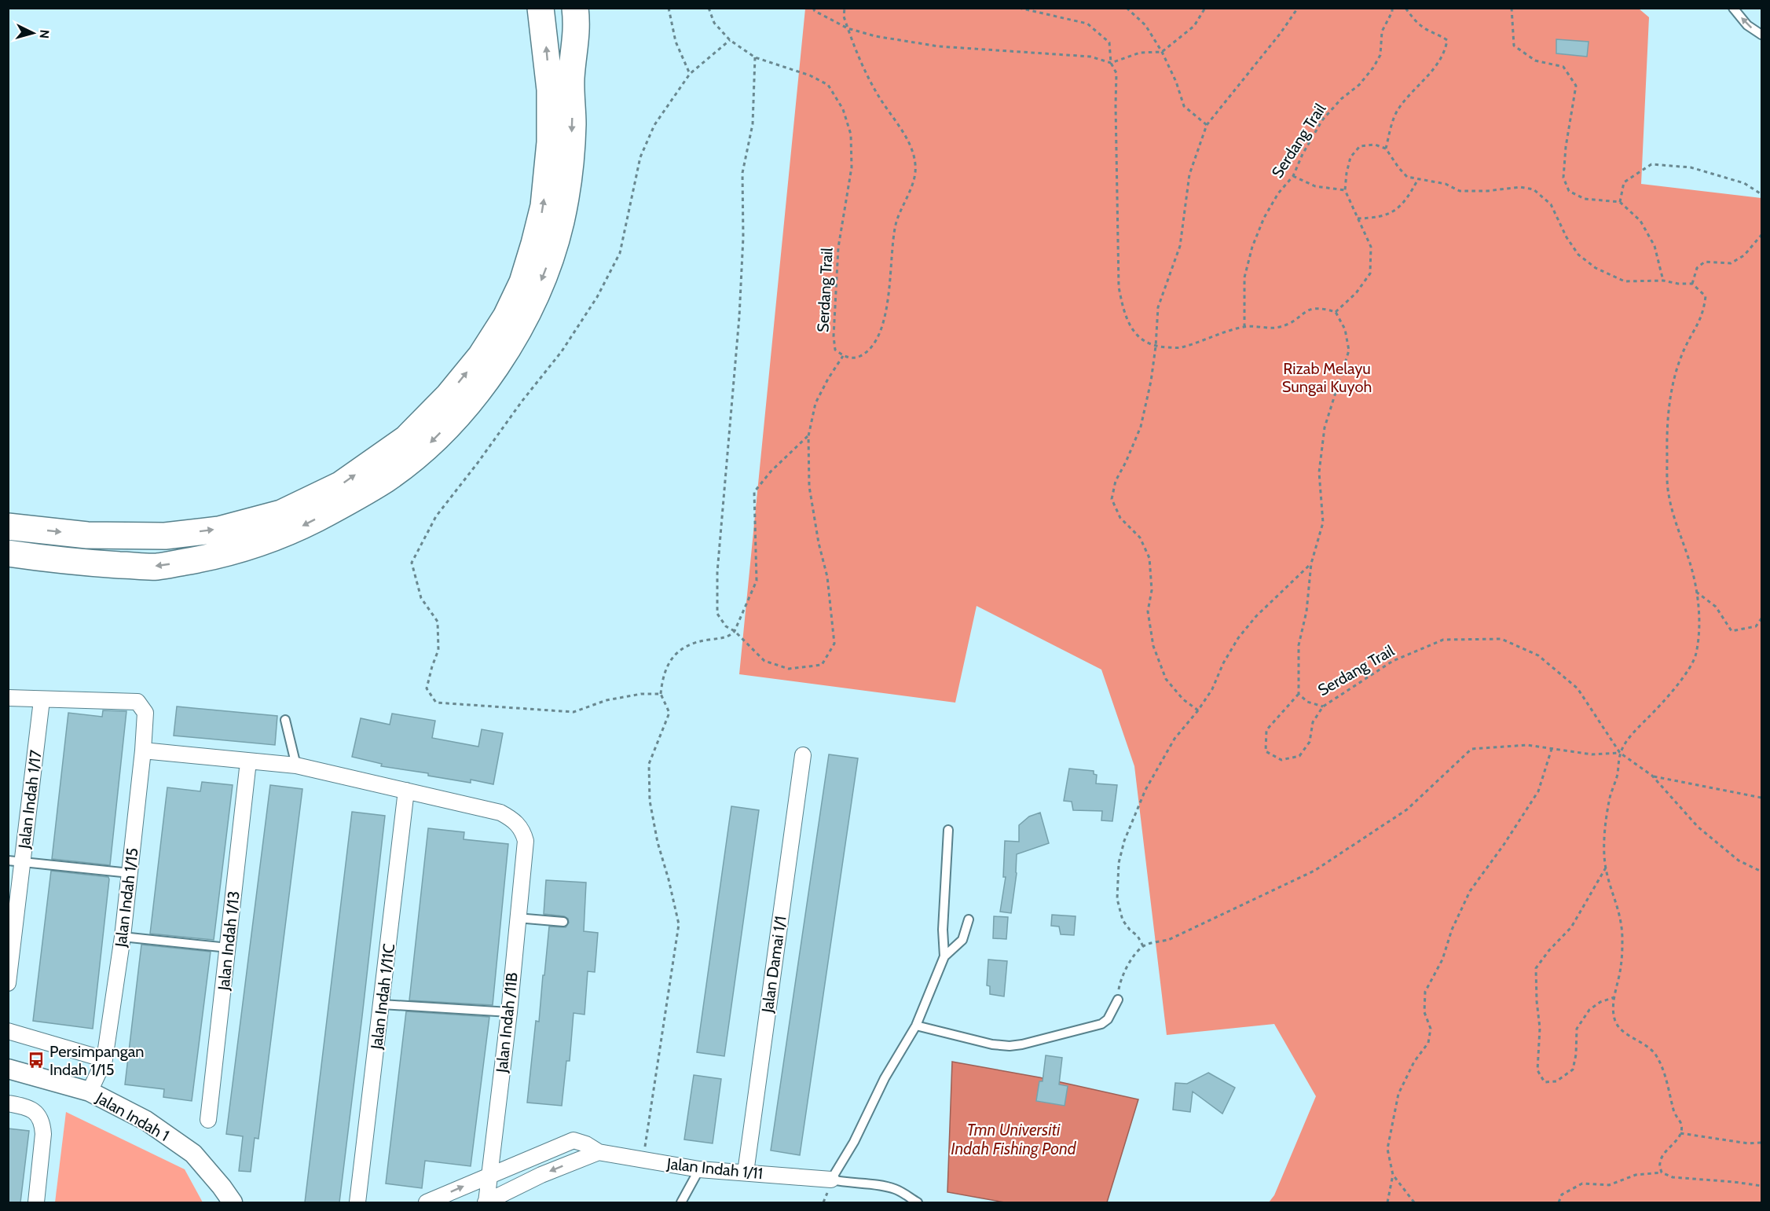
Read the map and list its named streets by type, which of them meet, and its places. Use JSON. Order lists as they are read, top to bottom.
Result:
{
  "streets": {
    "street": [
      "Jalan Indah 1/17",
      "Jalan Indah 1/15",
      "Jalan Indah 1/13",
      "Jalan Damai 1/1",
      "Jalan Indah 1/11C",
      "Jalan Indah /11B",
      "Jalan Indah 1",
      "Jalan Indah 1/11"
    ],
    "path": ["Serdang Trail"]
  },
  "crossings": [
    ["Jalan Indah 1/17", "Jalan Indah 1/15"],
    ["Jalan Indah 1/15", "Jalan Indah 1"],
    ["Jalan Damai 1/1", "Jalan Indah 1/11"],
    ["Jalan Indah 1/11C", "Jalan Indah /11B"],
    ["Jalan Indah /11B", "Jalan Indah 1/11"]
  ],
  "water": ["Tmn Universiti Indah Fishing Pond"],
  "parks": ["Rizab Melayu Sungai Kuyoh"],
  "places": {
    "bus stop": ["Persimpangan Indah 1/15"]
  },
  "north": "right"
}
